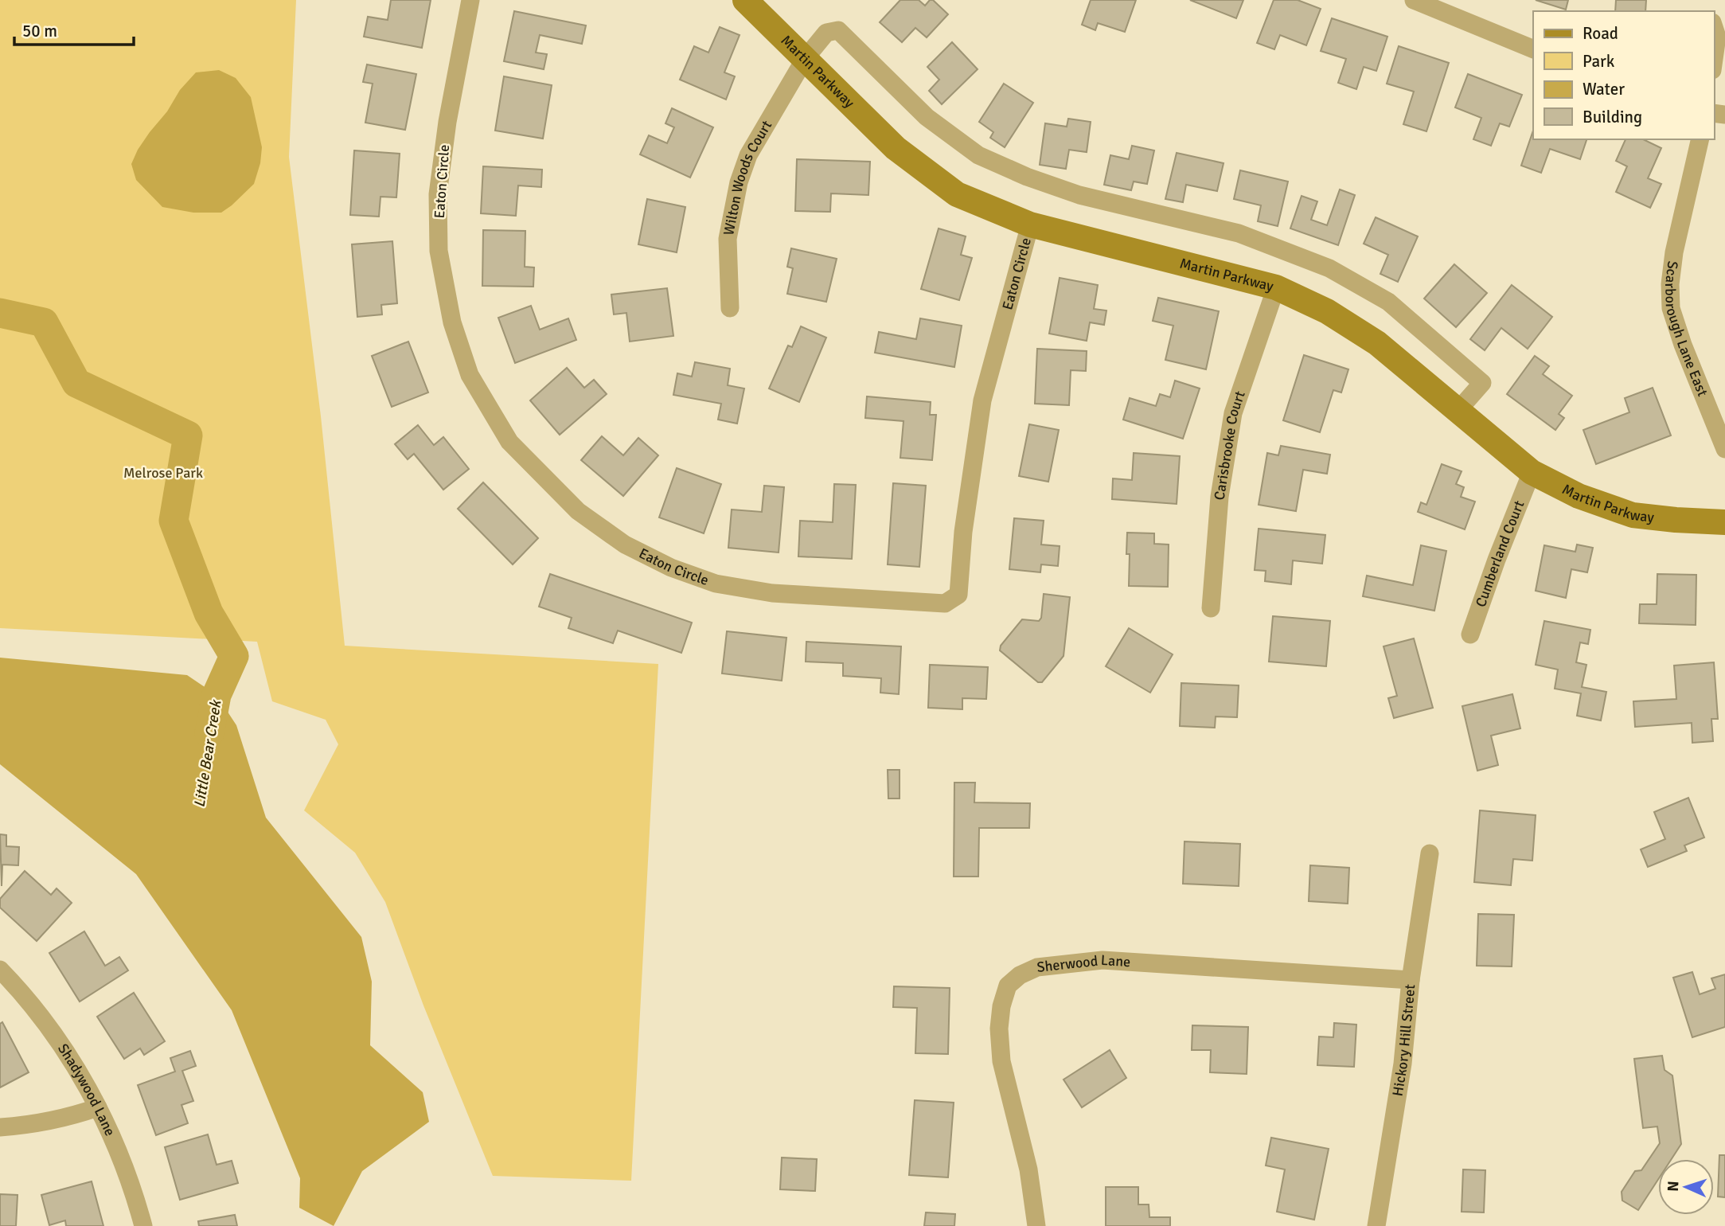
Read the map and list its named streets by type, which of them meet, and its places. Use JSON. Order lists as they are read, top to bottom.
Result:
{
  "streets": {
    "street": [
      "Martin Parkway",
      "Wilton Woods Court",
      "Eaton Circle",
      "Scarborough Lane East",
      "Carisbrooke Court",
      "Cumberland Court",
      "Sherwood Lane",
      "Hickory Hill Street",
      "Shadywood Lane"
    ]
  },
  "crossings": [
    ["Martin Parkway", "Wilton Woods Court"],
    ["Martin Parkway", "Eaton Circle"],
    ["Martin Parkway", "Carisbrooke Court"],
    ["Martin Parkway", "Cumberland Court"],
    ["Sherwood Lane", "Hickory Hill Street"]
  ],
  "water": ["Little Bear Creek"],
  "parks": ["Melrose Park"],
  "legend": [
    "Road",
    "Park",
    "Water",
    "Building"
  ],
  "scale_bar": "50 m",
  "north": "left"
}
